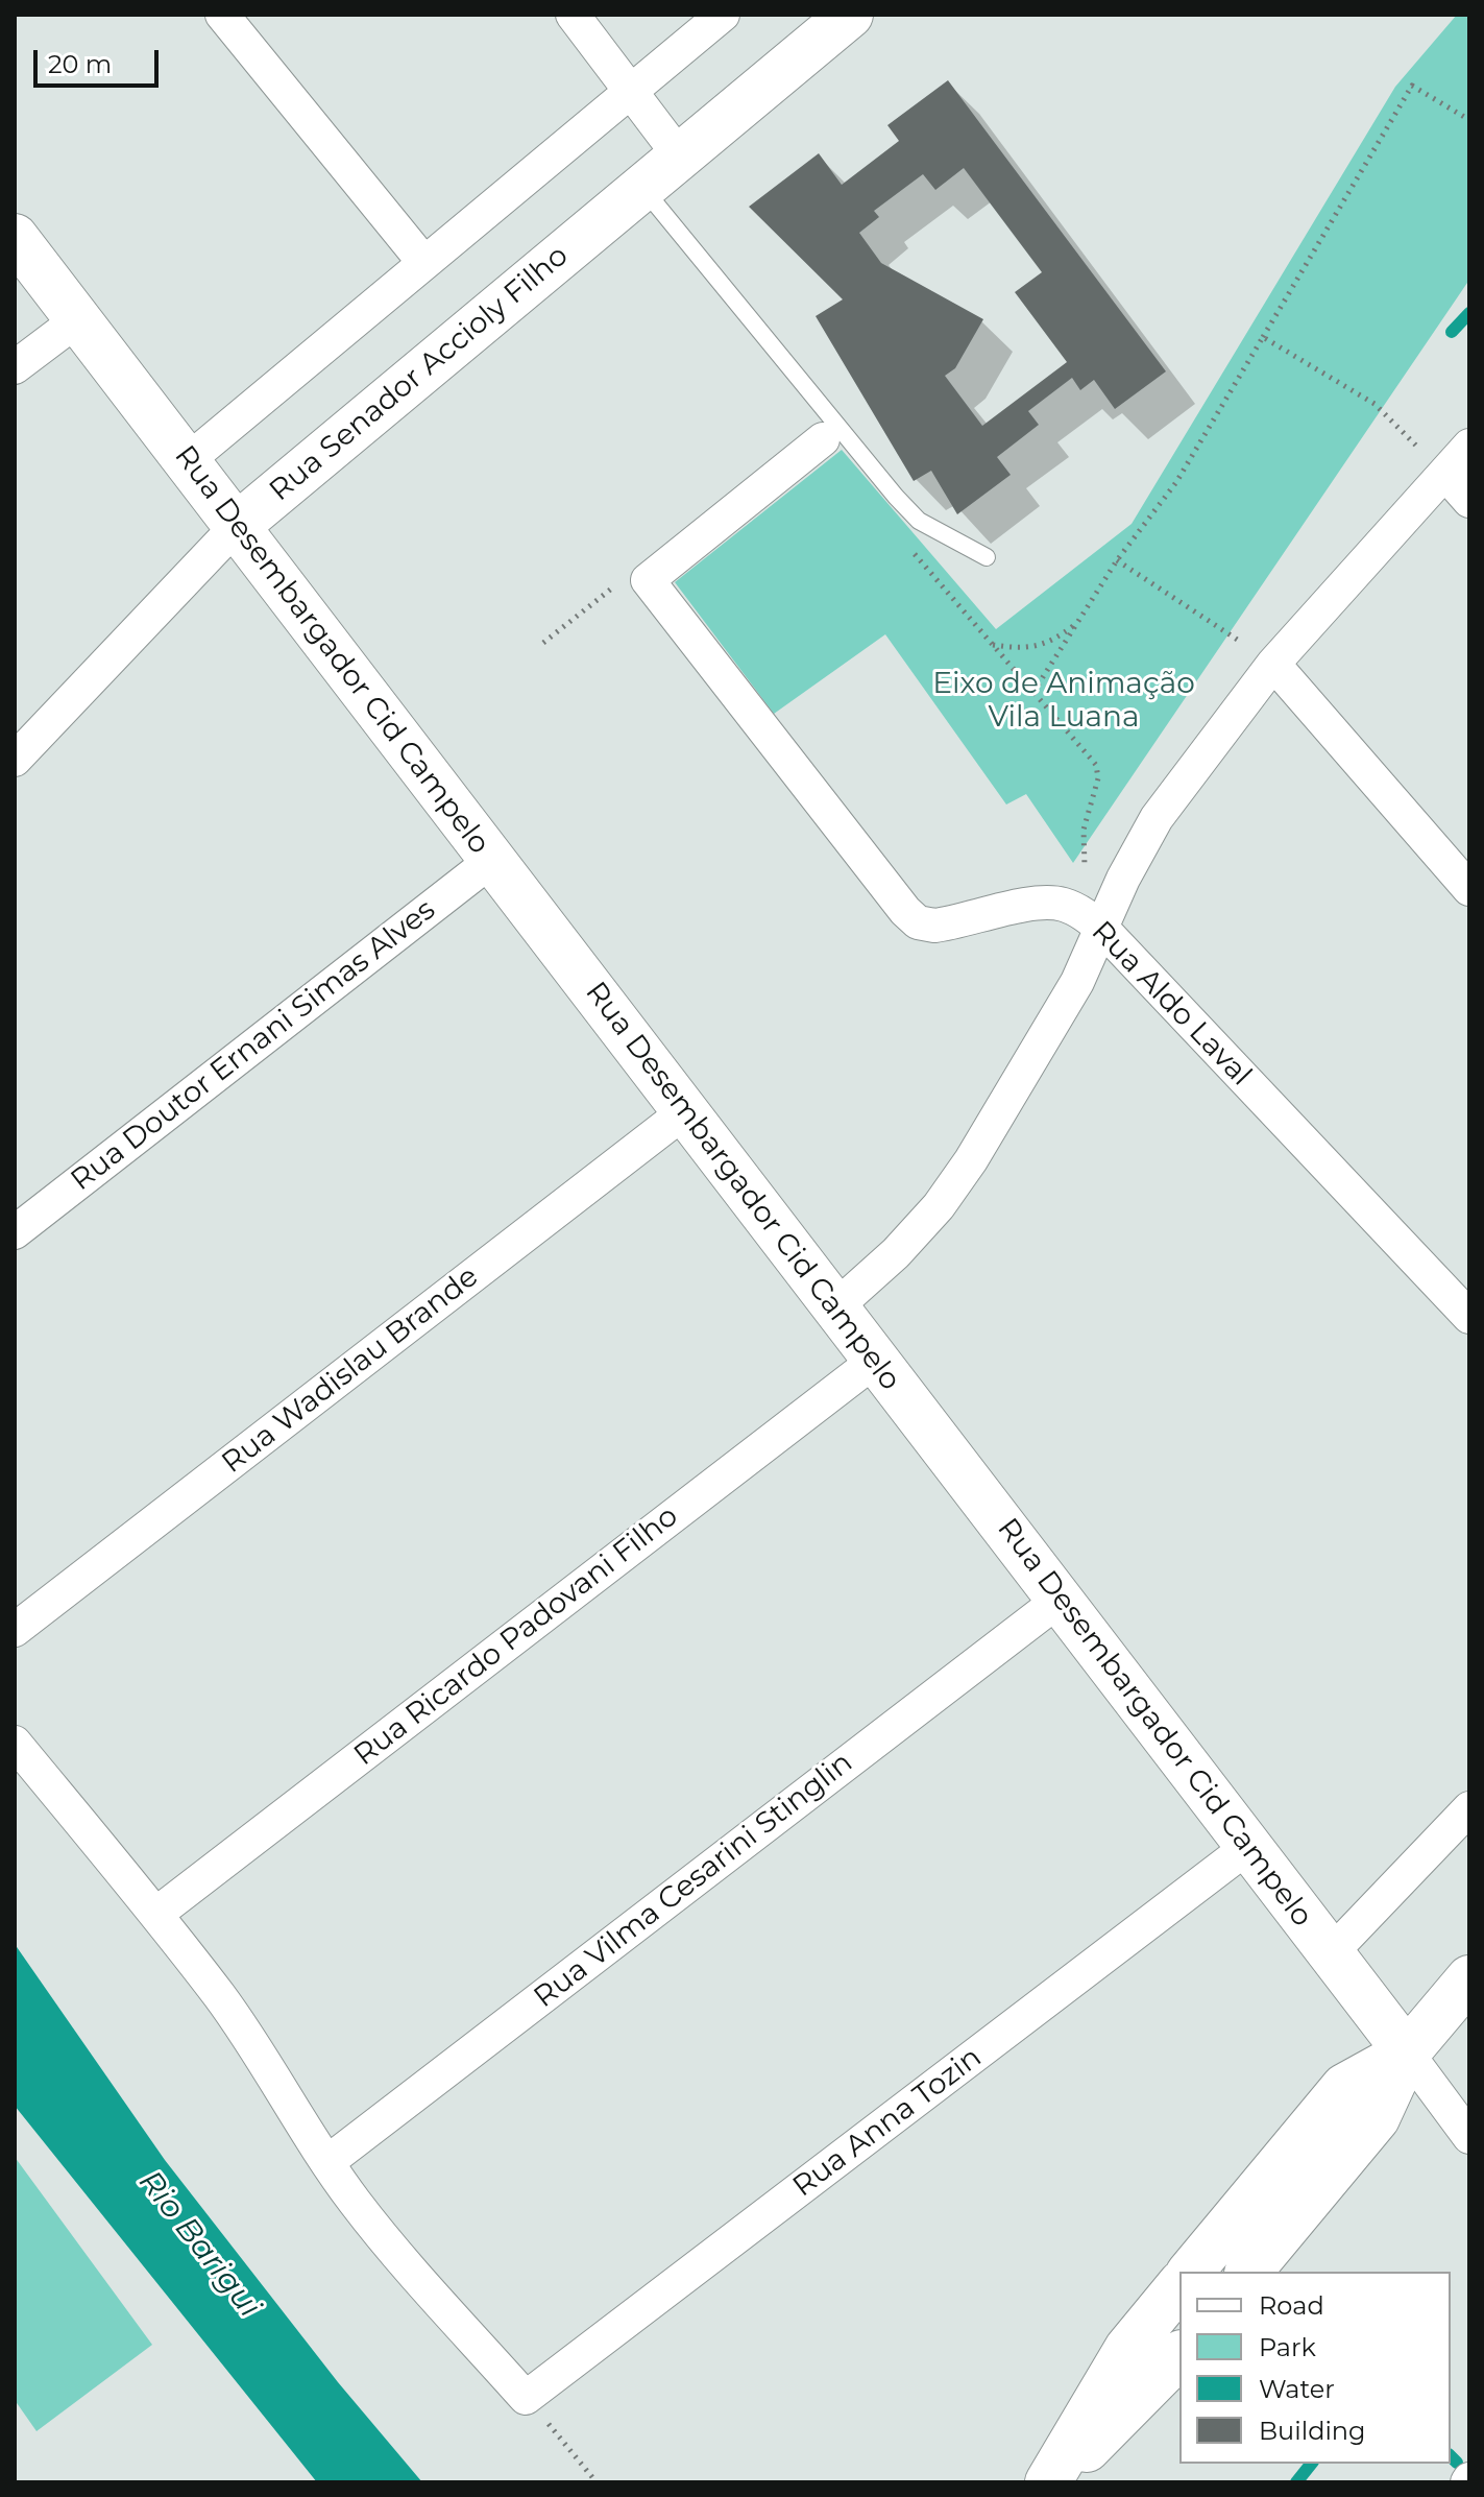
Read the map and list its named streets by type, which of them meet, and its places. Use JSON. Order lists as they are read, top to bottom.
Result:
{
  "streets": {
    "street": [
      "Rua Senador Accioly Filho",
      "Rua Desembargador Cid Campelo",
      "Rua Aldo Laval",
      "Rua Doutor Ernani Simas Alves",
      "Rua Wadislau Brande",
      "Rua Ricardo Padovani Filho",
      "Rua Vilma Cesarini Stinglin",
      "Rua Anna Tozin"
    ]
  },
  "crossings": [
    ["Rua Senador Accioly Filho", "Rua Desembargador Cid Campelo"],
    ["Rua Desembargador Cid Campelo", "Rua Doutor Ernani Simas Alves"],
    ["Rua Desembargador Cid Campelo", "Rua Wadislau Brande"],
    ["Rua Desembargador Cid Campelo", "Rua Ricardo Padovani Filho"],
    ["Rua Desembargador Cid Campelo", "Rua Vilma Cesarini Stinglin"],
    ["Rua Desembargador Cid Campelo", "Rua Anna Tozin"]
  ],
  "water": ["Rio Barigui"],
  "parks": ["Eixo de Animação Vila Luana"],
  "legend": [
    "Road",
    "Park",
    "Water",
    "Building"
  ],
  "scale_bar": "20 m"
}
